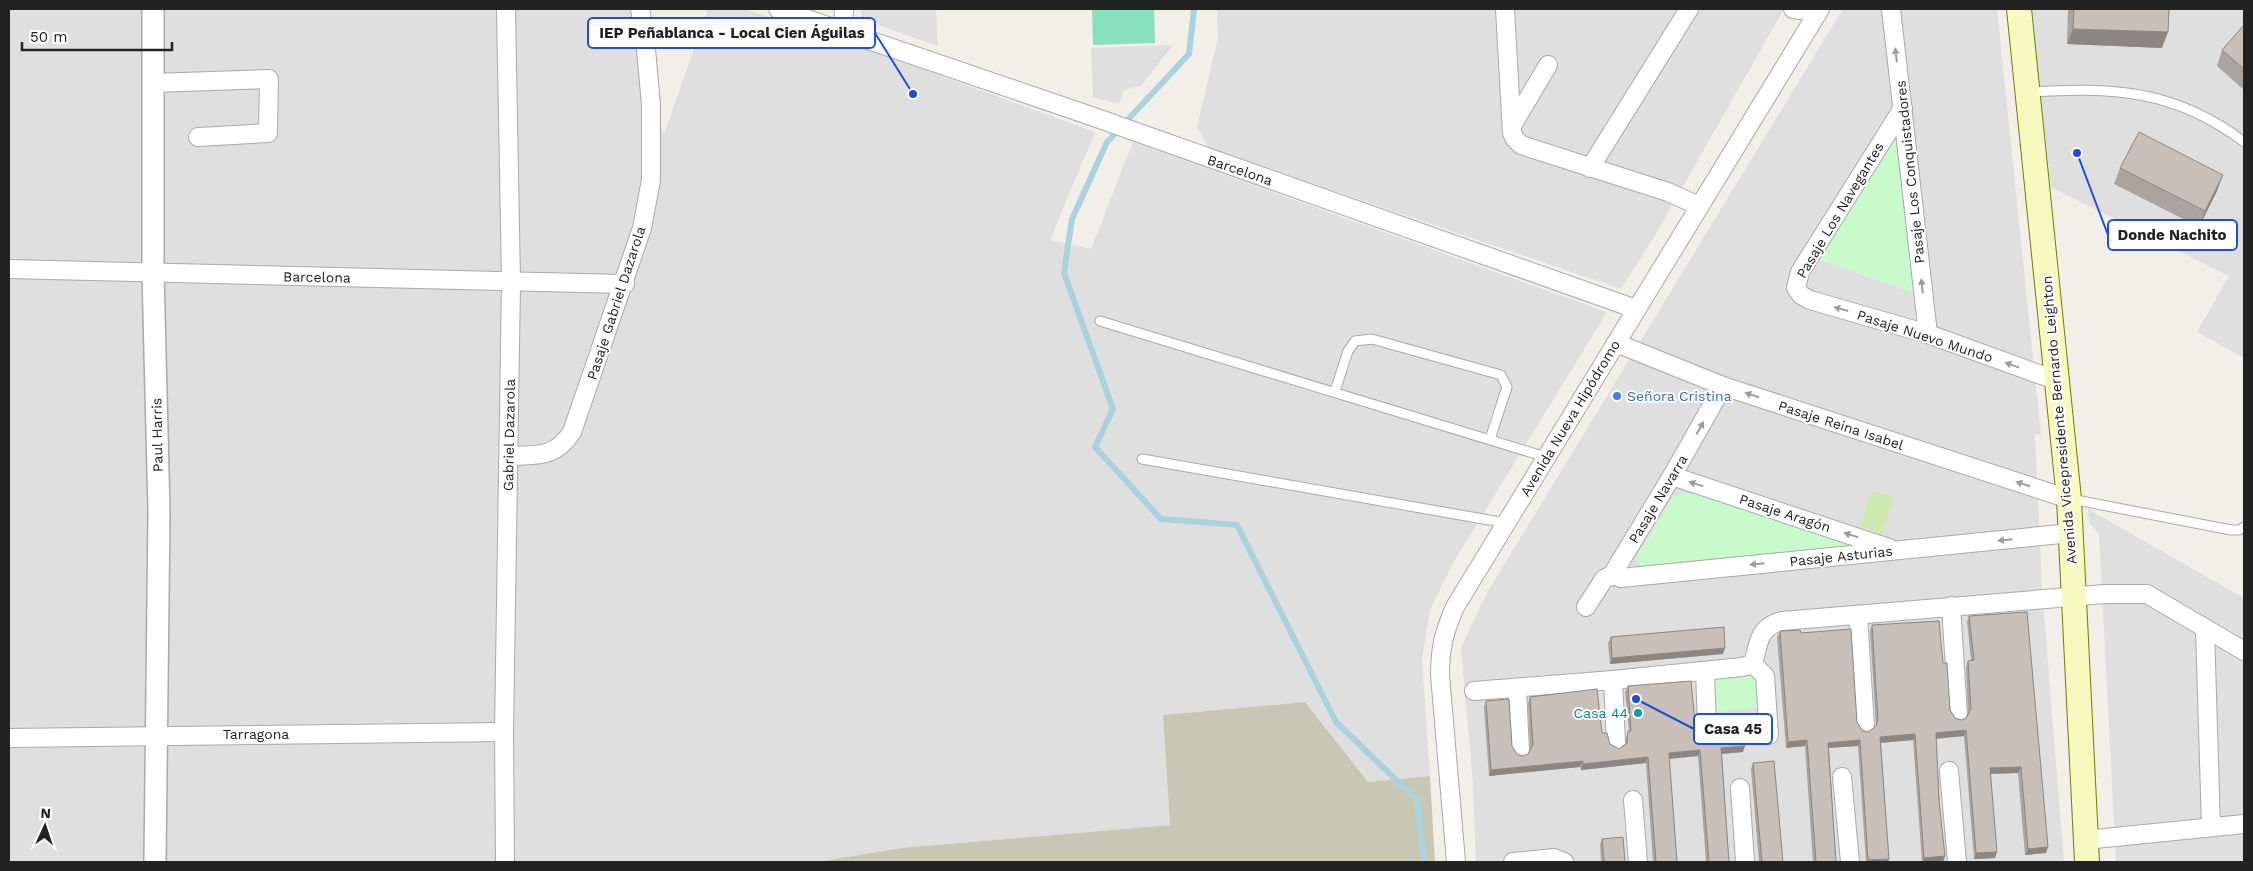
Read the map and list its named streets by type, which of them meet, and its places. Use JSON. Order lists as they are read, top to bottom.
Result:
{
  "streets": {
    "main road": ["Avenida Vicepresidente Bernardo Leighton"],
    "street": [
      "Barcelona",
      "Pasaje Los Conquistadores",
      "Pasaje Los Navegantes",
      "Pasaje Gabriel Dazarola",
      "Pasaje Nuevo Mundo",
      "Avenida Nueva Hipódromo",
      "Pasaje Reina Isabel",
      "Paul Harris",
      "Gabriel Dazarola",
      "Pasaje Navarra",
      "Pasaje Aragón",
      "Pasaje Asturias",
      "Tarragona"
    ]
  },
  "crossings": [
    ["Barcelona", "Pasaje Gabriel Dazarola"],
    ["Barcelona", "Avenida Nueva Hipódromo"],
    ["Barcelona", "Paul Harris"],
    ["Barcelona", "Gabriel Dazarola"],
    ["Pasaje Los Conquistadores", "Pasaje Los Navegantes"],
    ["Pasaje Los Conquistadores", "Pasaje Nuevo Mundo"],
    ["Pasaje Los Navegantes", "Pasaje Nuevo Mundo"],
    ["Pasaje Gabriel Dazarola", "Gabriel Dazarola"],
    ["Pasaje Nuevo Mundo", "Avenida Vicepresidente Bernardo Leighton"],
    ["Avenida Nueva Hipódromo", "Pasaje Reina Isabel"],
    ["Avenida Vicepresidente Bernardo Leighton", "Pasaje Reina Isabel"],
    ["Avenida Vicepresidente Bernardo Leighton", "Pasaje Asturias"],
    ["Pasaje Reina Isabel", "Pasaje Navarra"],
    ["Paul Harris", "Tarragona"],
    ["Gabriel Dazarola", "Tarragona"],
    ["Pasaje Navarra", "Pasaje Aragón"],
    ["Pasaje Navarra", "Pasaje Asturias"],
    ["Pasaje Aragón", "Pasaje Asturias"]
  ],
  "one_way": [
    "Pasaje Los Conquistadores",
    "Pasaje Nuevo Mundo",
    "Pasaje Navarra",
    "Pasaje Aragón"
  ],
  "places": [
    "IEP Peñablanca - Local Cien Águilas",
    "Donde Nachito",
    "Señora Cristina",
    "Casa 45",
    "Casa 44"
  ],
  "scale_bar": "50 m",
  "north": "top"
}
